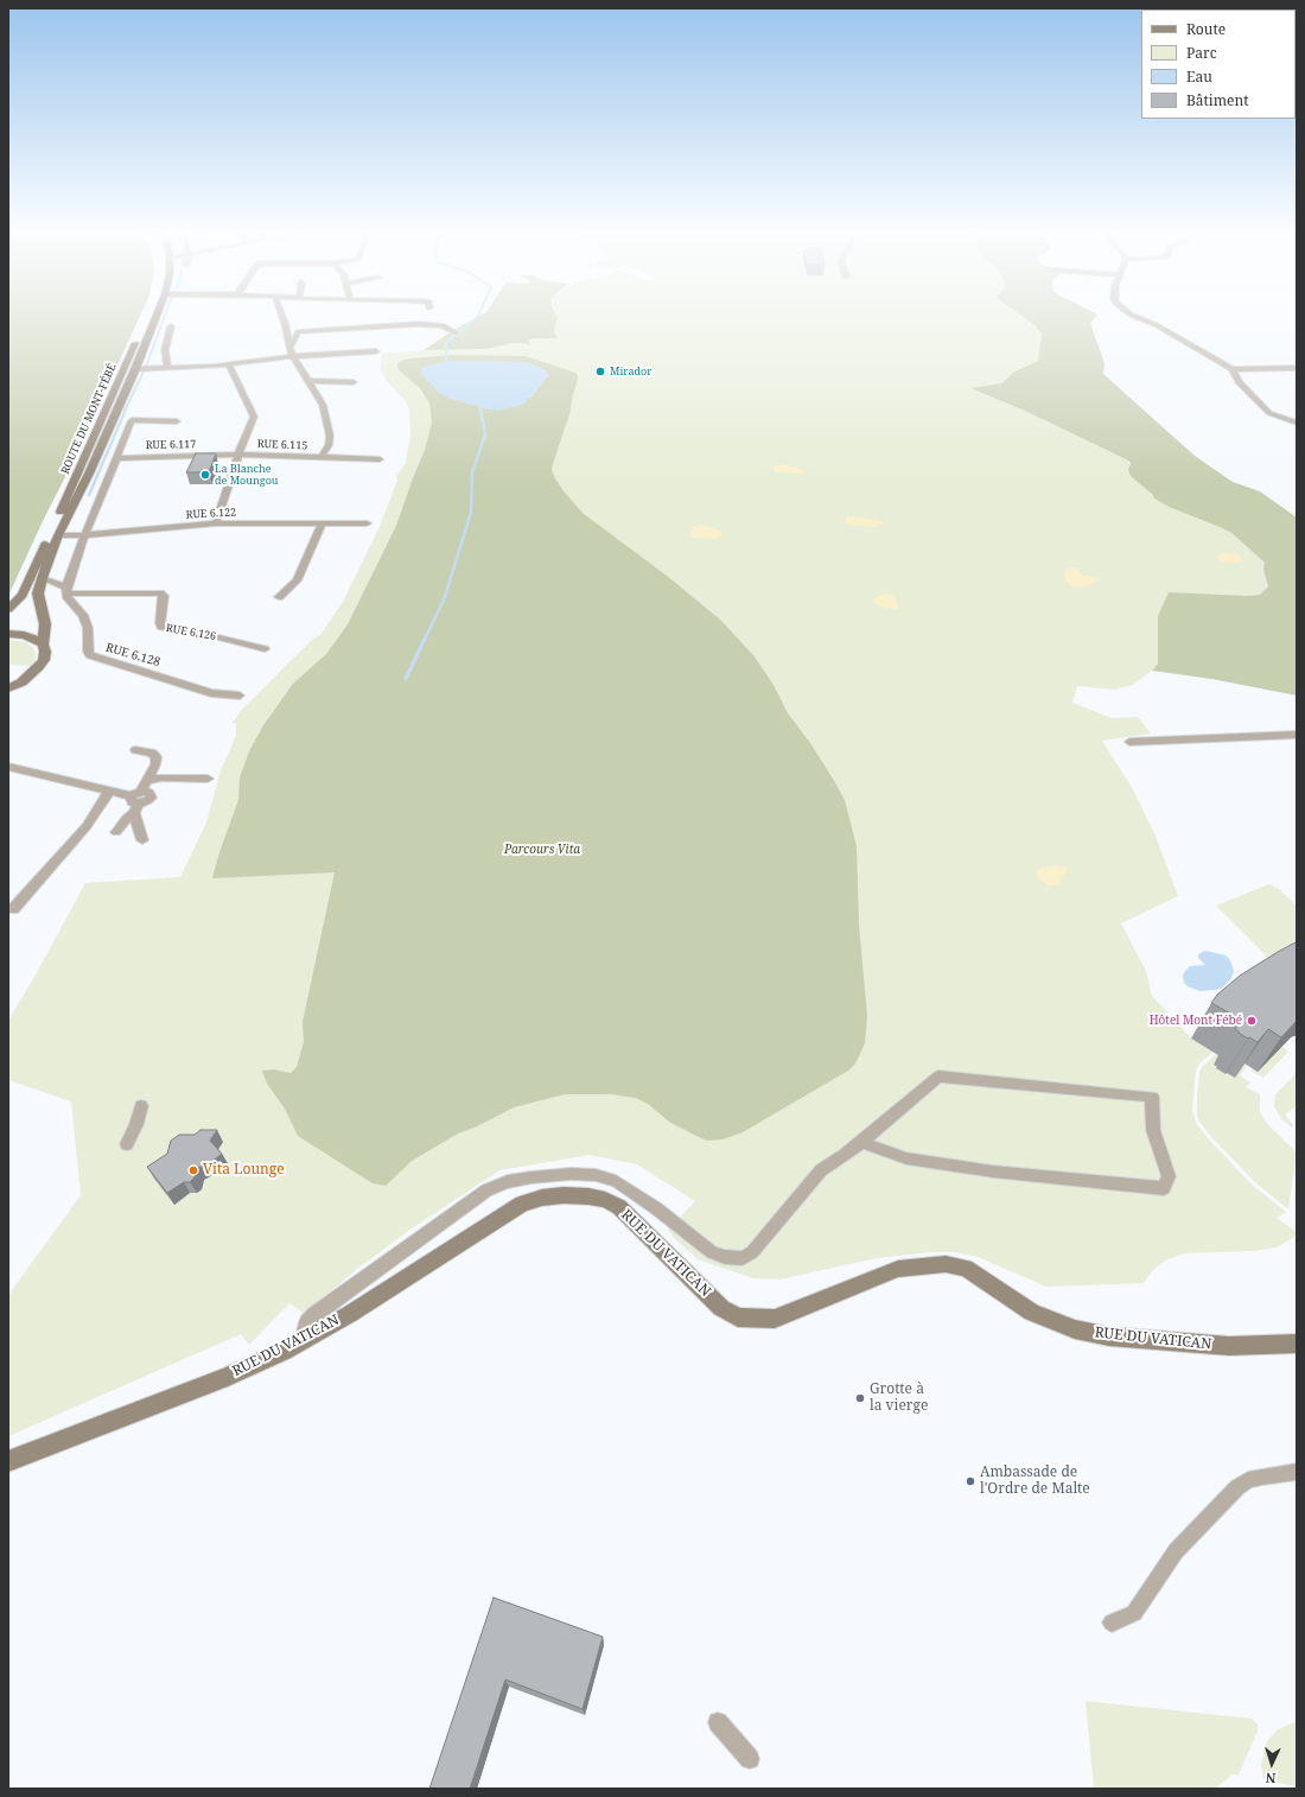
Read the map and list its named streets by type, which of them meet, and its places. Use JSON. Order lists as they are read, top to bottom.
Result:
{
  "streets": {
    "street": [
      "ROUTE DU MONT-FÉBÉ",
      "RUE 6.117",
      "RUE 6.115",
      "RUE 6.122",
      "RUE 6.126",
      "RUE 6.128",
      "RUE DU VATICAN"
    ]
  },
  "crossings": [
    ["ROUTE DU MONT-FÉBÉ", "RUE 6.122"],
    ["RUE 6.117", "RUE 6.115"],
    ["RUE 6.126", "RUE 6.128"]
  ],
  "parks": ["Parcours Vita"],
  "places": [
    "Mirador",
    "La Blanche de Moungou",
    "Hôtel Mont Fébé",
    "Vita Lounge",
    "Grotte à la vierge",
    "Ambassade de l'Ordre de Malte"
  ],
  "legend": [
    "Route",
    "Parc",
    "Eau",
    "Bâtiment"
  ],
  "north": "bottom"
}
